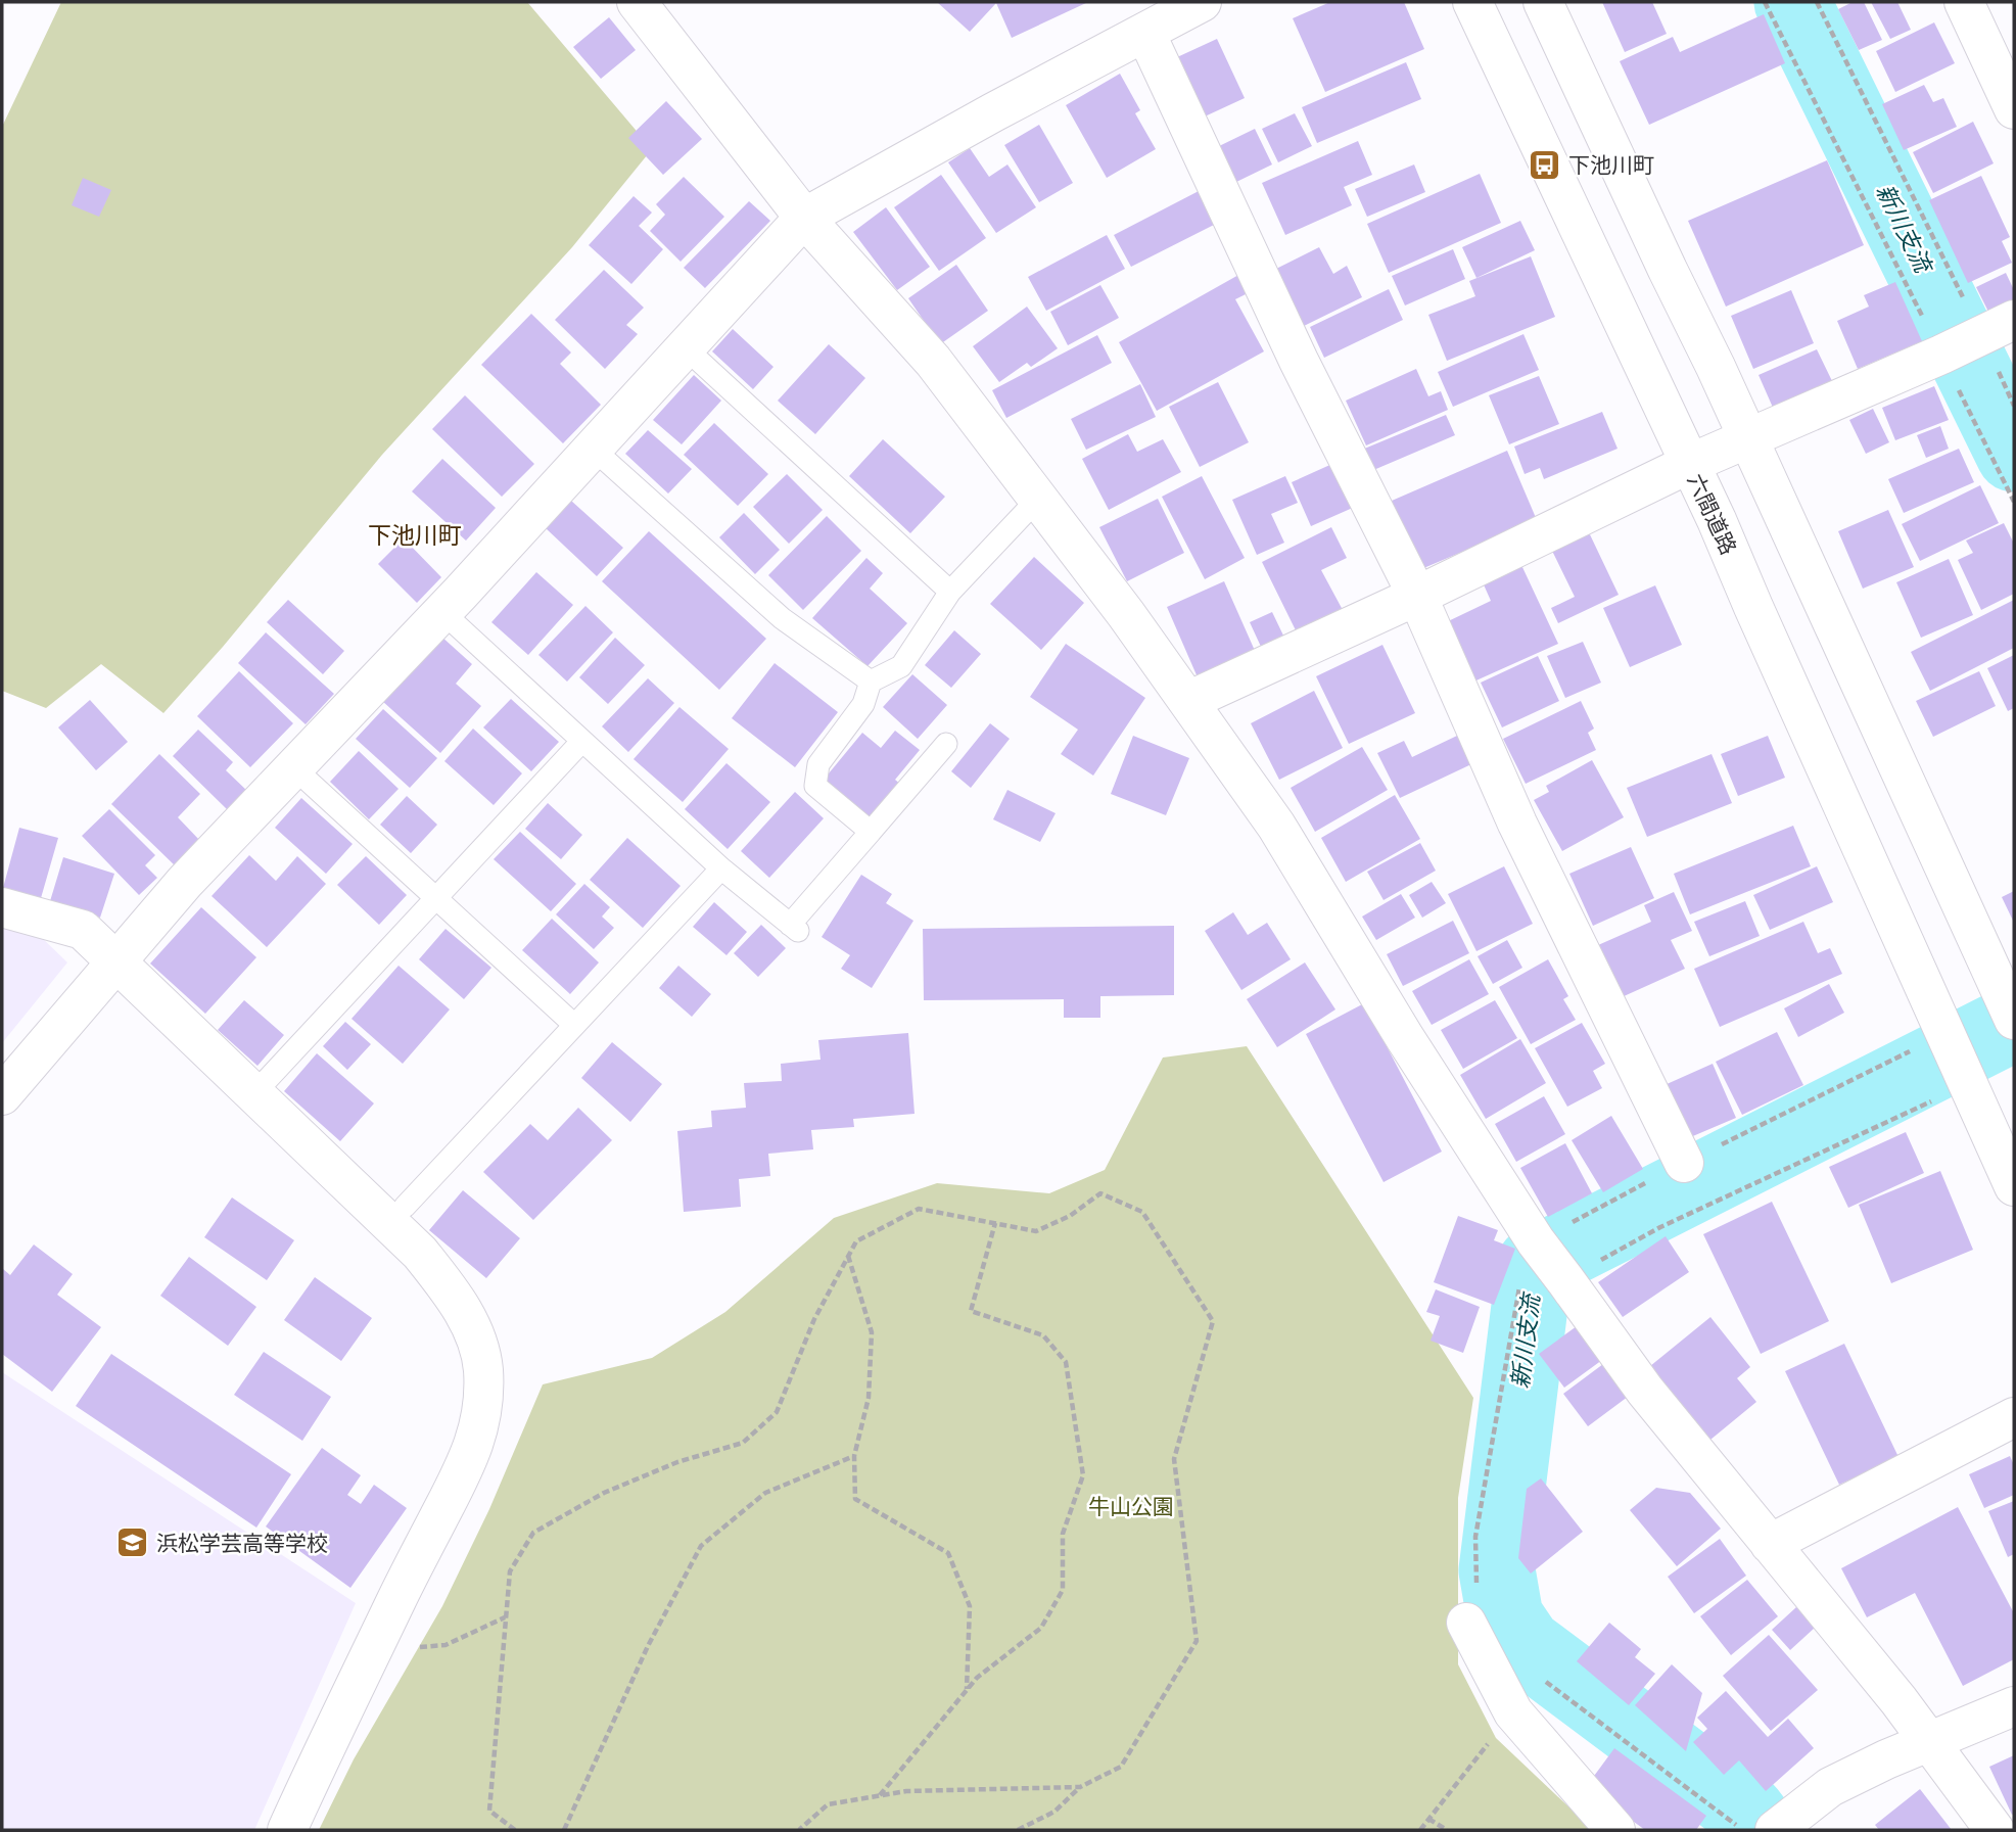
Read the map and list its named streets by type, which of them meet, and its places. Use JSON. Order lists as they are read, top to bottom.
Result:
{
  "streets": {
    "street": ["六間道路"]
  },
  "districts": ["下池川町"],
  "water": ["新川支流"],
  "parks": ["牛山公園"],
  "places": {
    "bus stop": ["下池川町"],
    "school or university": ["浜松学芸高等学校"]
  }
}
